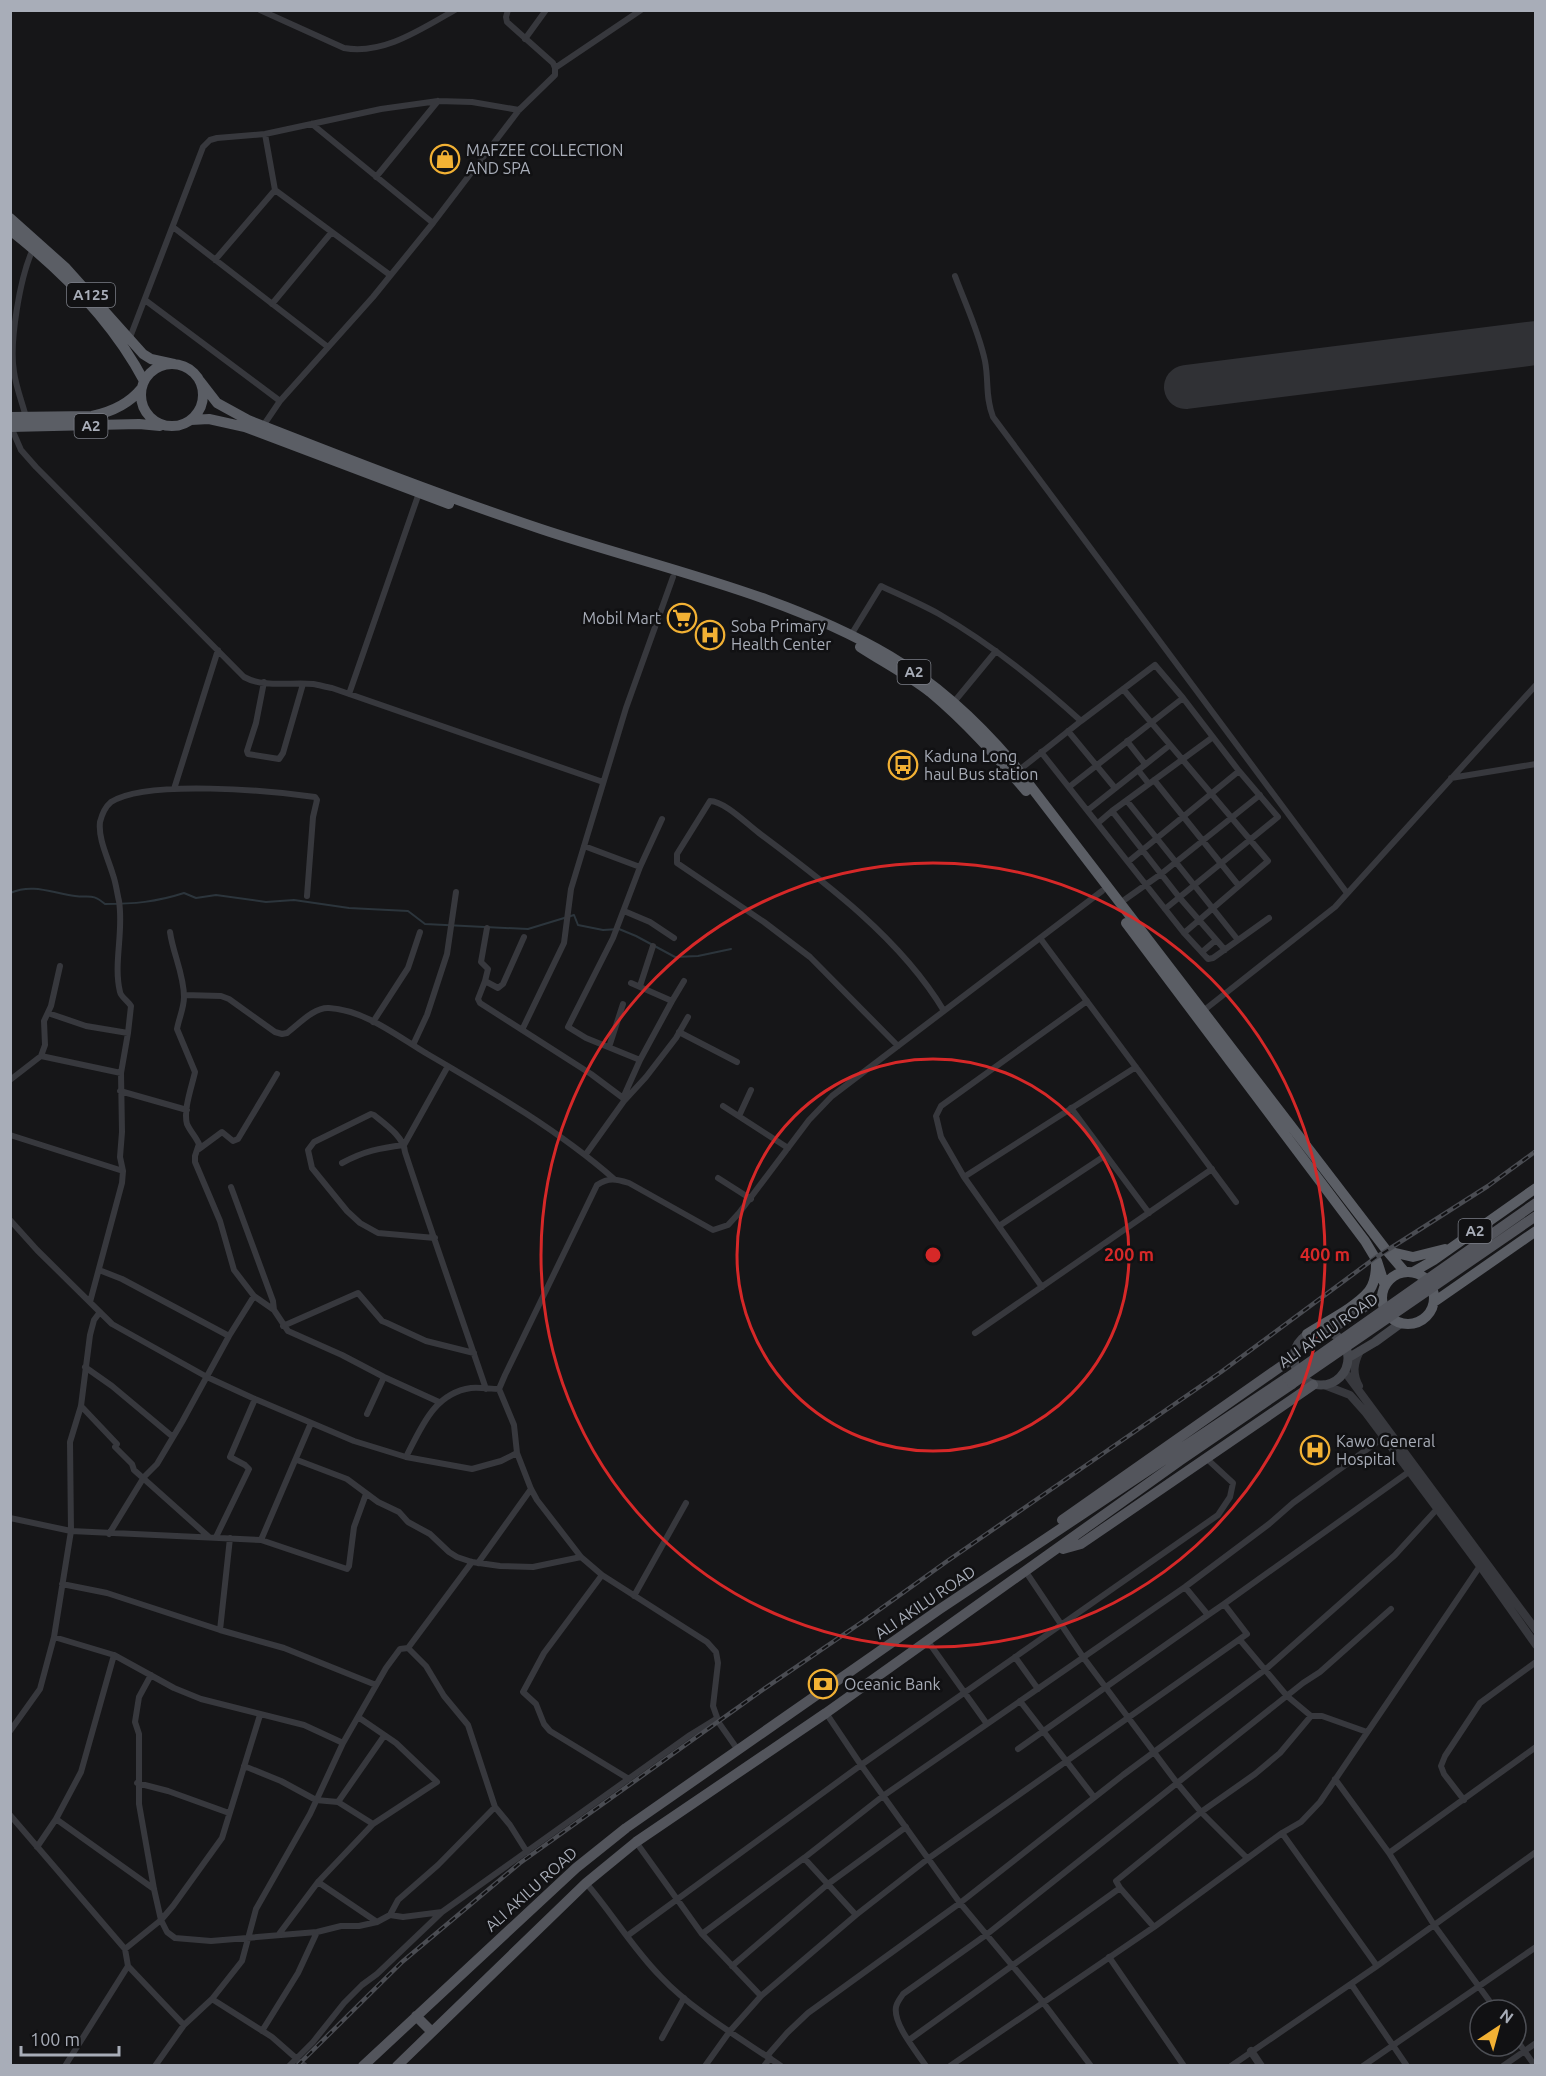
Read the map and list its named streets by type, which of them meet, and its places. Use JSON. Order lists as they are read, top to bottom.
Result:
{
  "streets": {
    "highway": ["A125", "A2"],
    "main road": ["ALI AKILU ROAD"]
  },
  "crossings": [
    ["A125", "A2"]
  ],
  "places": {
    "shop": ["MAFZEE COLLECTION AND SPA"],
    "supermarket": ["Mobil Mart"],
    "hospital": ["Soba Primary Health Center", "Kawo General Hospital"],
    "bus stop": ["Kaduna Long haul Bus station"],
    "bank": ["Oceanic Bank"]
  },
  "scale_bar": "100 m",
  "north": "top right",
  "rings": ["200 m", "400 m"]
}
